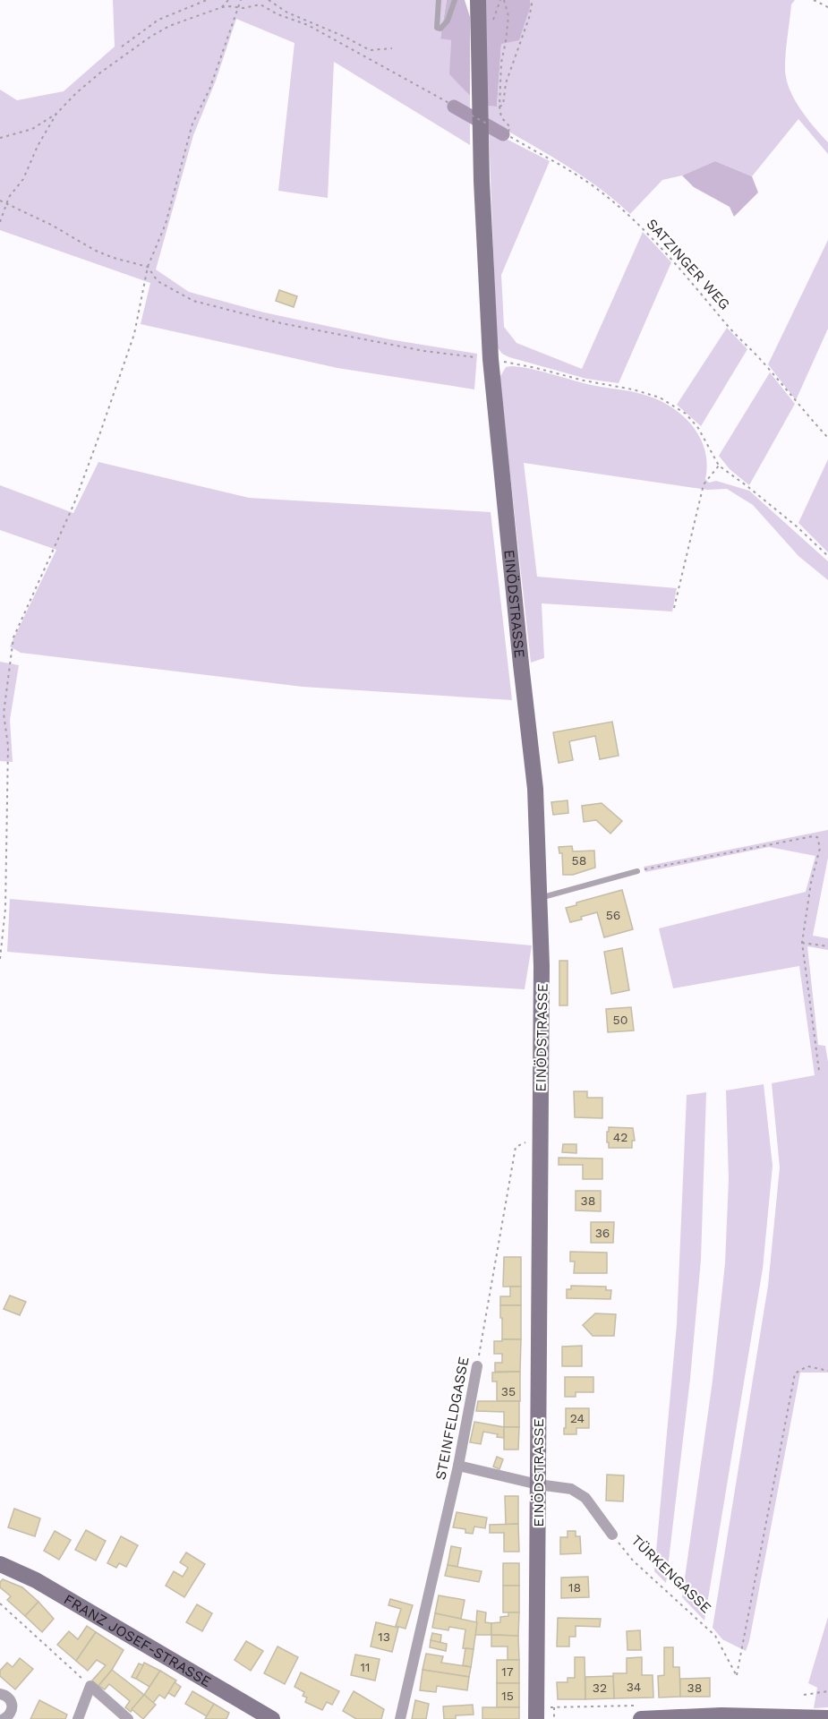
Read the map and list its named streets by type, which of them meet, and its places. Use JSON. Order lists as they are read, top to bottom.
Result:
{
  "streets": {
    "street": [
      "EINÖDSTRASSE",
      "STEINFELDGASSE",
      "TÜRKENGASSE",
      "FRANZ JOSEF-STRASSE"
    ],
    "path": ["SATZINGER WEG"]
  },
  "crossings": [
    ["EINÖDSTRASSE", "STEINFELDGASSE"],
    ["EINÖDSTRASSE", "TÜRKENGASSE"],
    ["STEINFELDGASSE", "TÜRKENGASSE"]
  ],
  "house_numbers": [
    "58",
    "56",
    "50",
    "42",
    "38",
    "36",
    "35",
    "24",
    "18",
    "13",
    "11",
    "17",
    "34",
    "32",
    "38",
    "15"
  ]
}
